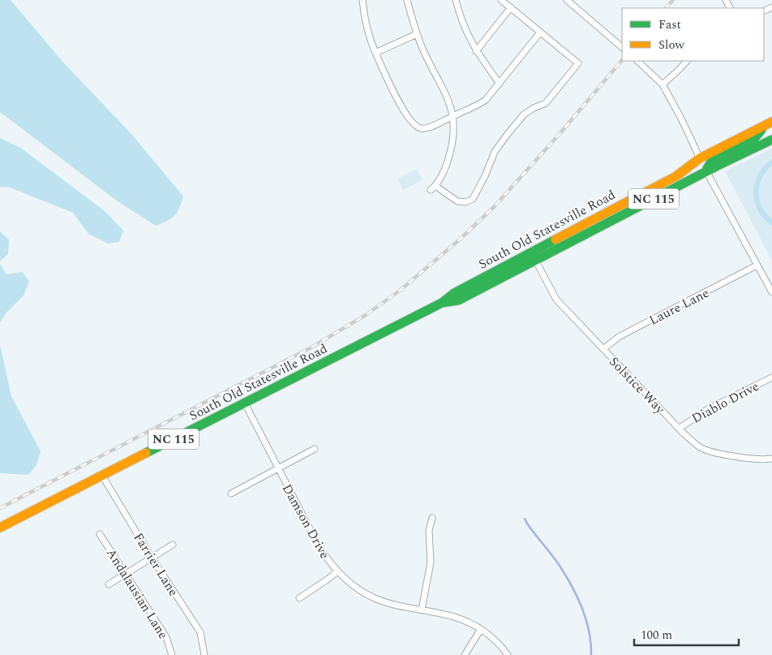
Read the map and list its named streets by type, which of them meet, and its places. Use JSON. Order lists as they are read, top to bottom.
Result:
{
  "streets": {
    "main road": ["NC 115", "South Old Statesville Road"],
    "street": [
      "Laure Lane",
      "Solstice Way",
      "Diablo Drive",
      "Damson Drive",
      "Farrier Lane",
      "Andalausian Lane"
    ]
  },
  "crossings": [
    ["South Old Statesville Road", "Solstice Way"],
    ["South Old Statesville Road", "Damson Drive"],
    ["South Old Statesville Road", "Farrier Lane"],
    ["Laure Lane", "Solstice Way"],
    ["Solstice Way", "Diablo Drive"]
  ],
  "legend": ["Fast", "Slow"],
  "scale_bar": "100 m"
}
